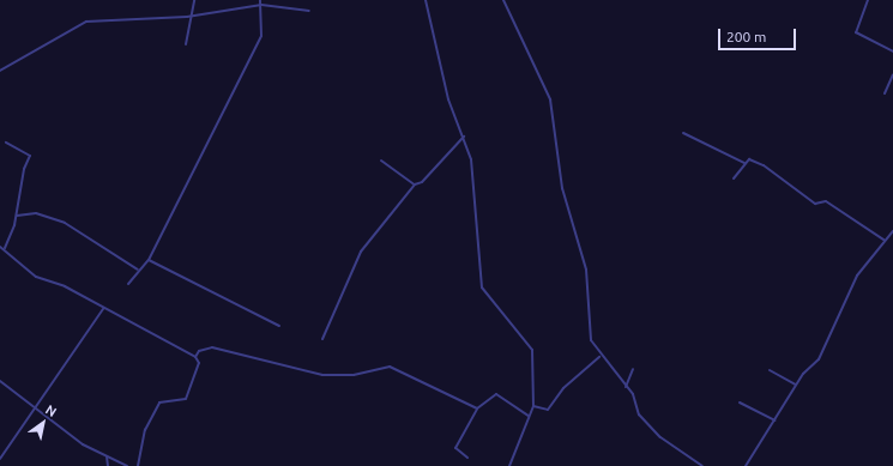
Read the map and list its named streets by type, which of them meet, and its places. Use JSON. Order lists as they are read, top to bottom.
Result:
{
  "scale_bar": "200 m",
  "north": "top right"
}
